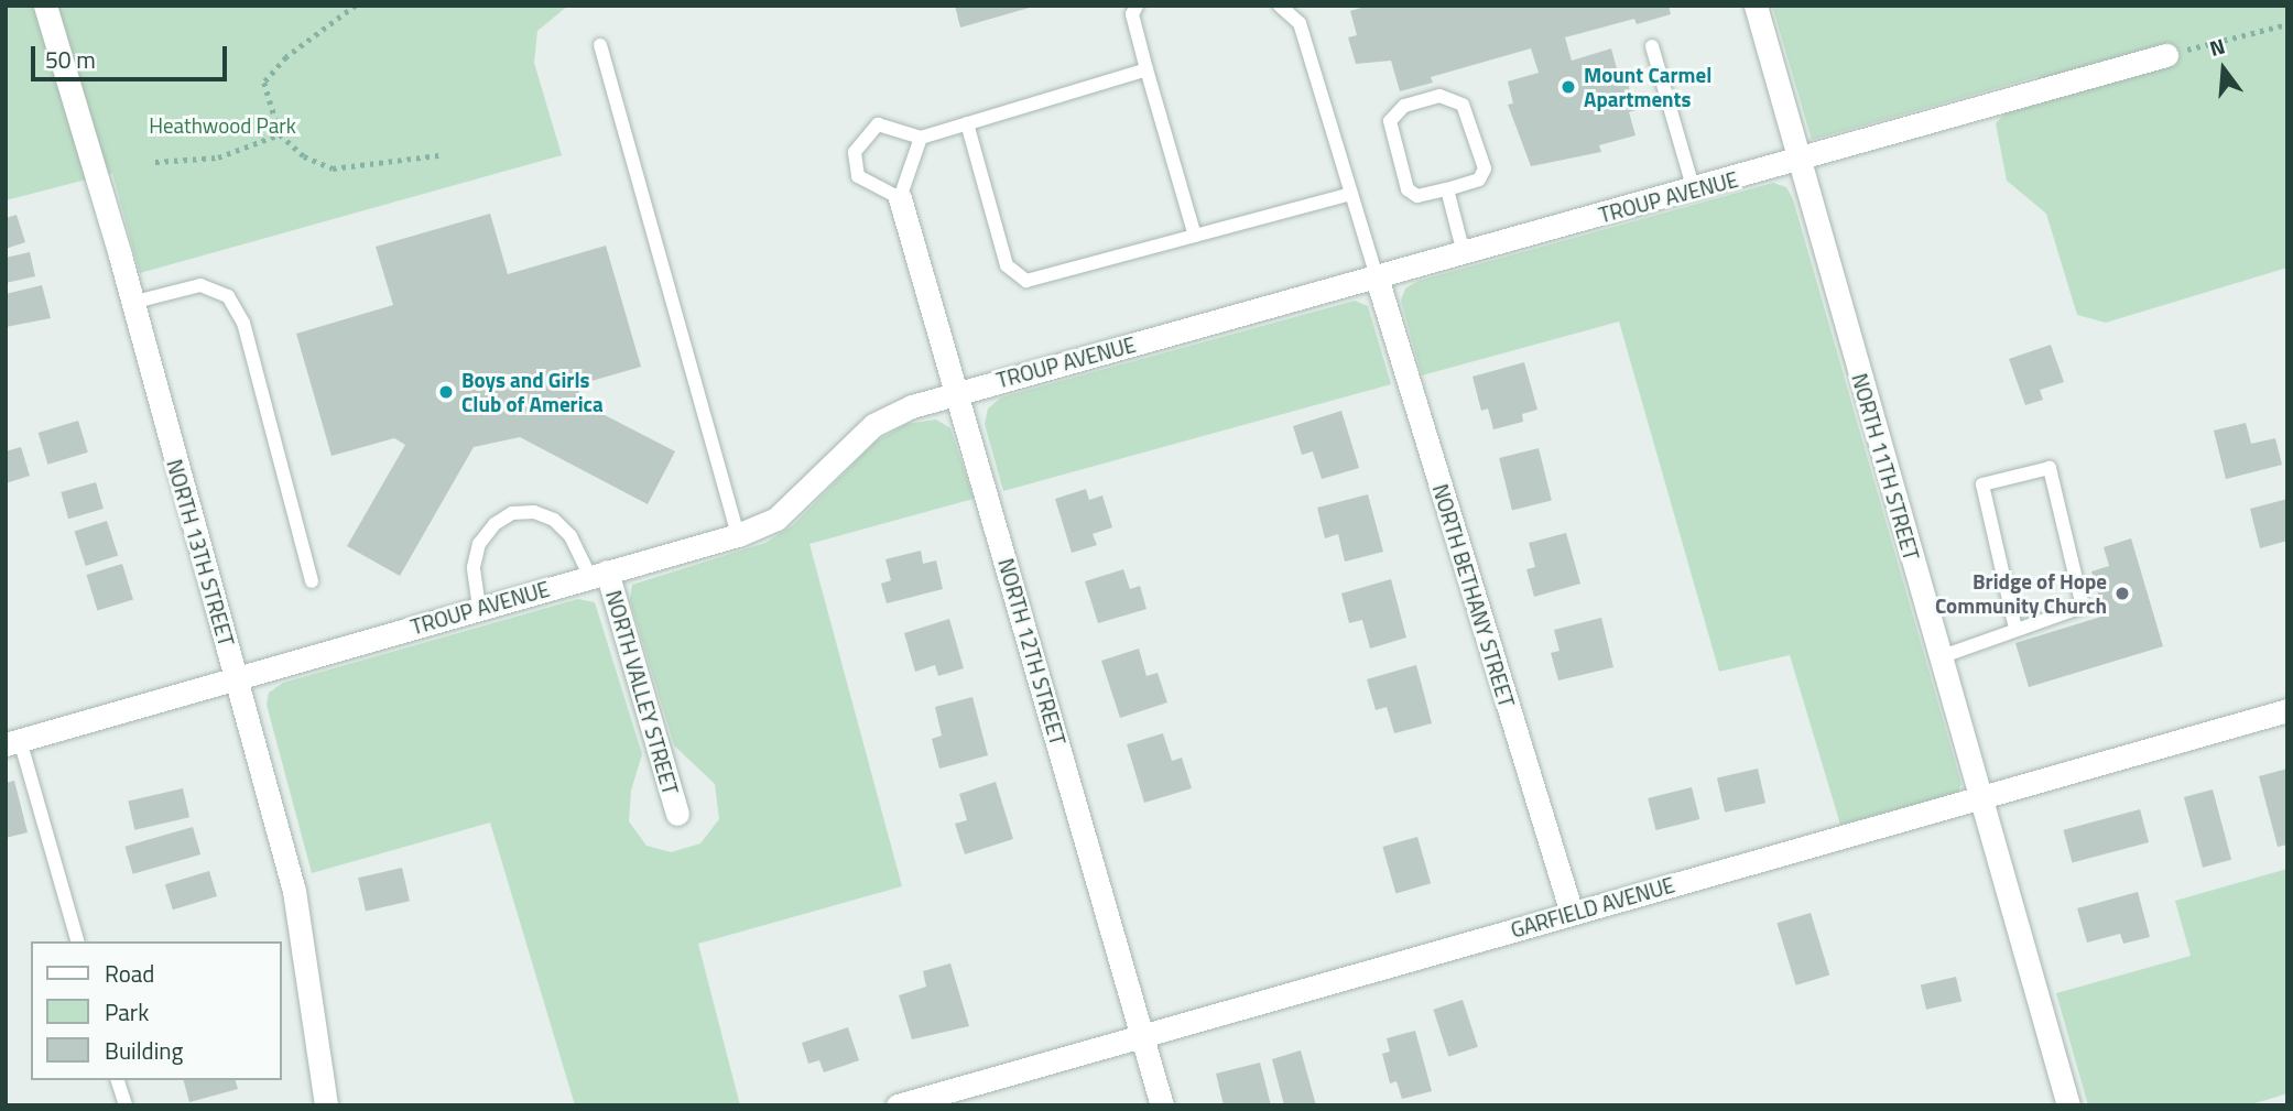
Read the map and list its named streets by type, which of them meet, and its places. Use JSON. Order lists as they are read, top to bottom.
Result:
{
  "streets": {
    "street": [
      "TROUP AVENUE",
      "NORTH 11TH STREET",
      "NORTH 13TH STREET",
      "NORTH BETHANY STREET",
      "NORTH 12TH STREET",
      "NORTH VALLEY STREET",
      "GARFIELD AVENUE"
    ]
  },
  "crossings": [
    ["TROUP AVENUE", "NORTH 11TH STREET"],
    ["TROUP AVENUE", "NORTH 13TH STREET"],
    ["TROUP AVENUE", "NORTH BETHANY STREET"],
    ["TROUP AVENUE", "NORTH 12TH STREET"],
    ["TROUP AVENUE", "NORTH VALLEY STREET"],
    ["NORTH 11TH STREET", "GARFIELD AVENUE"],
    ["NORTH BETHANY STREET", "GARFIELD AVENUE"],
    ["NORTH 12TH STREET", "GARFIELD AVENUE"]
  ],
  "parks": ["Heathwood Park"],
  "places": ["Mount Carmel Apartments", "Boys and Girls Club of America", "Bridge of Hope Community Church"],
  "legend": ["Road", "Park", "Building"],
  "scale_bar": "50 m",
  "north": "top"
}
